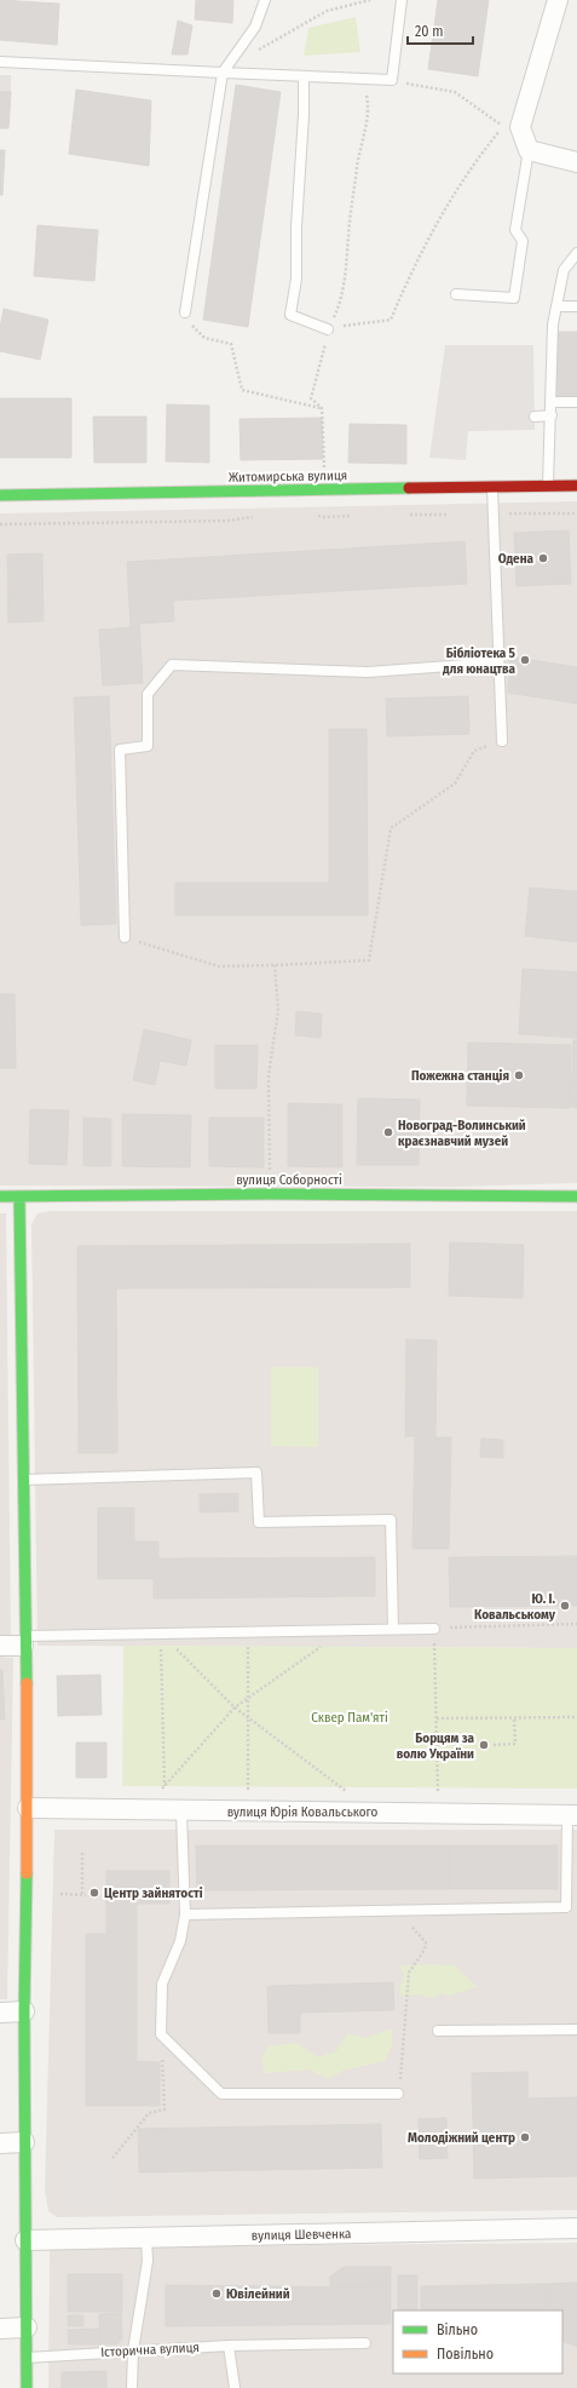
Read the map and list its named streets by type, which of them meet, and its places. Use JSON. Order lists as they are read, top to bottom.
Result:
{
  "streets": {
    "street": [
      "Житомирська вулиця",
      "вулиця Соборності",
      "вулиця Юрія Ковальського",
      "вулиця Шевченка"
    ],
    "lane": ["Історична вулиця"]
  },
  "parks": ["Сквер Пам'яті"],
  "places": [
    "Одена",
    "Бібліотека 5 для юнацтва",
    "Пожежна станція",
    "Новоград-Волинський краєзнавчий музей",
    "Ю. І. Ковальському",
    "Борцям за волю України",
    "Центр зайнятості",
    "Молодіжний центр",
    "Ювілейний"
  ],
  "legend": ["Вільно", "Повільно"],
  "scale_bar": "20 m"
}
